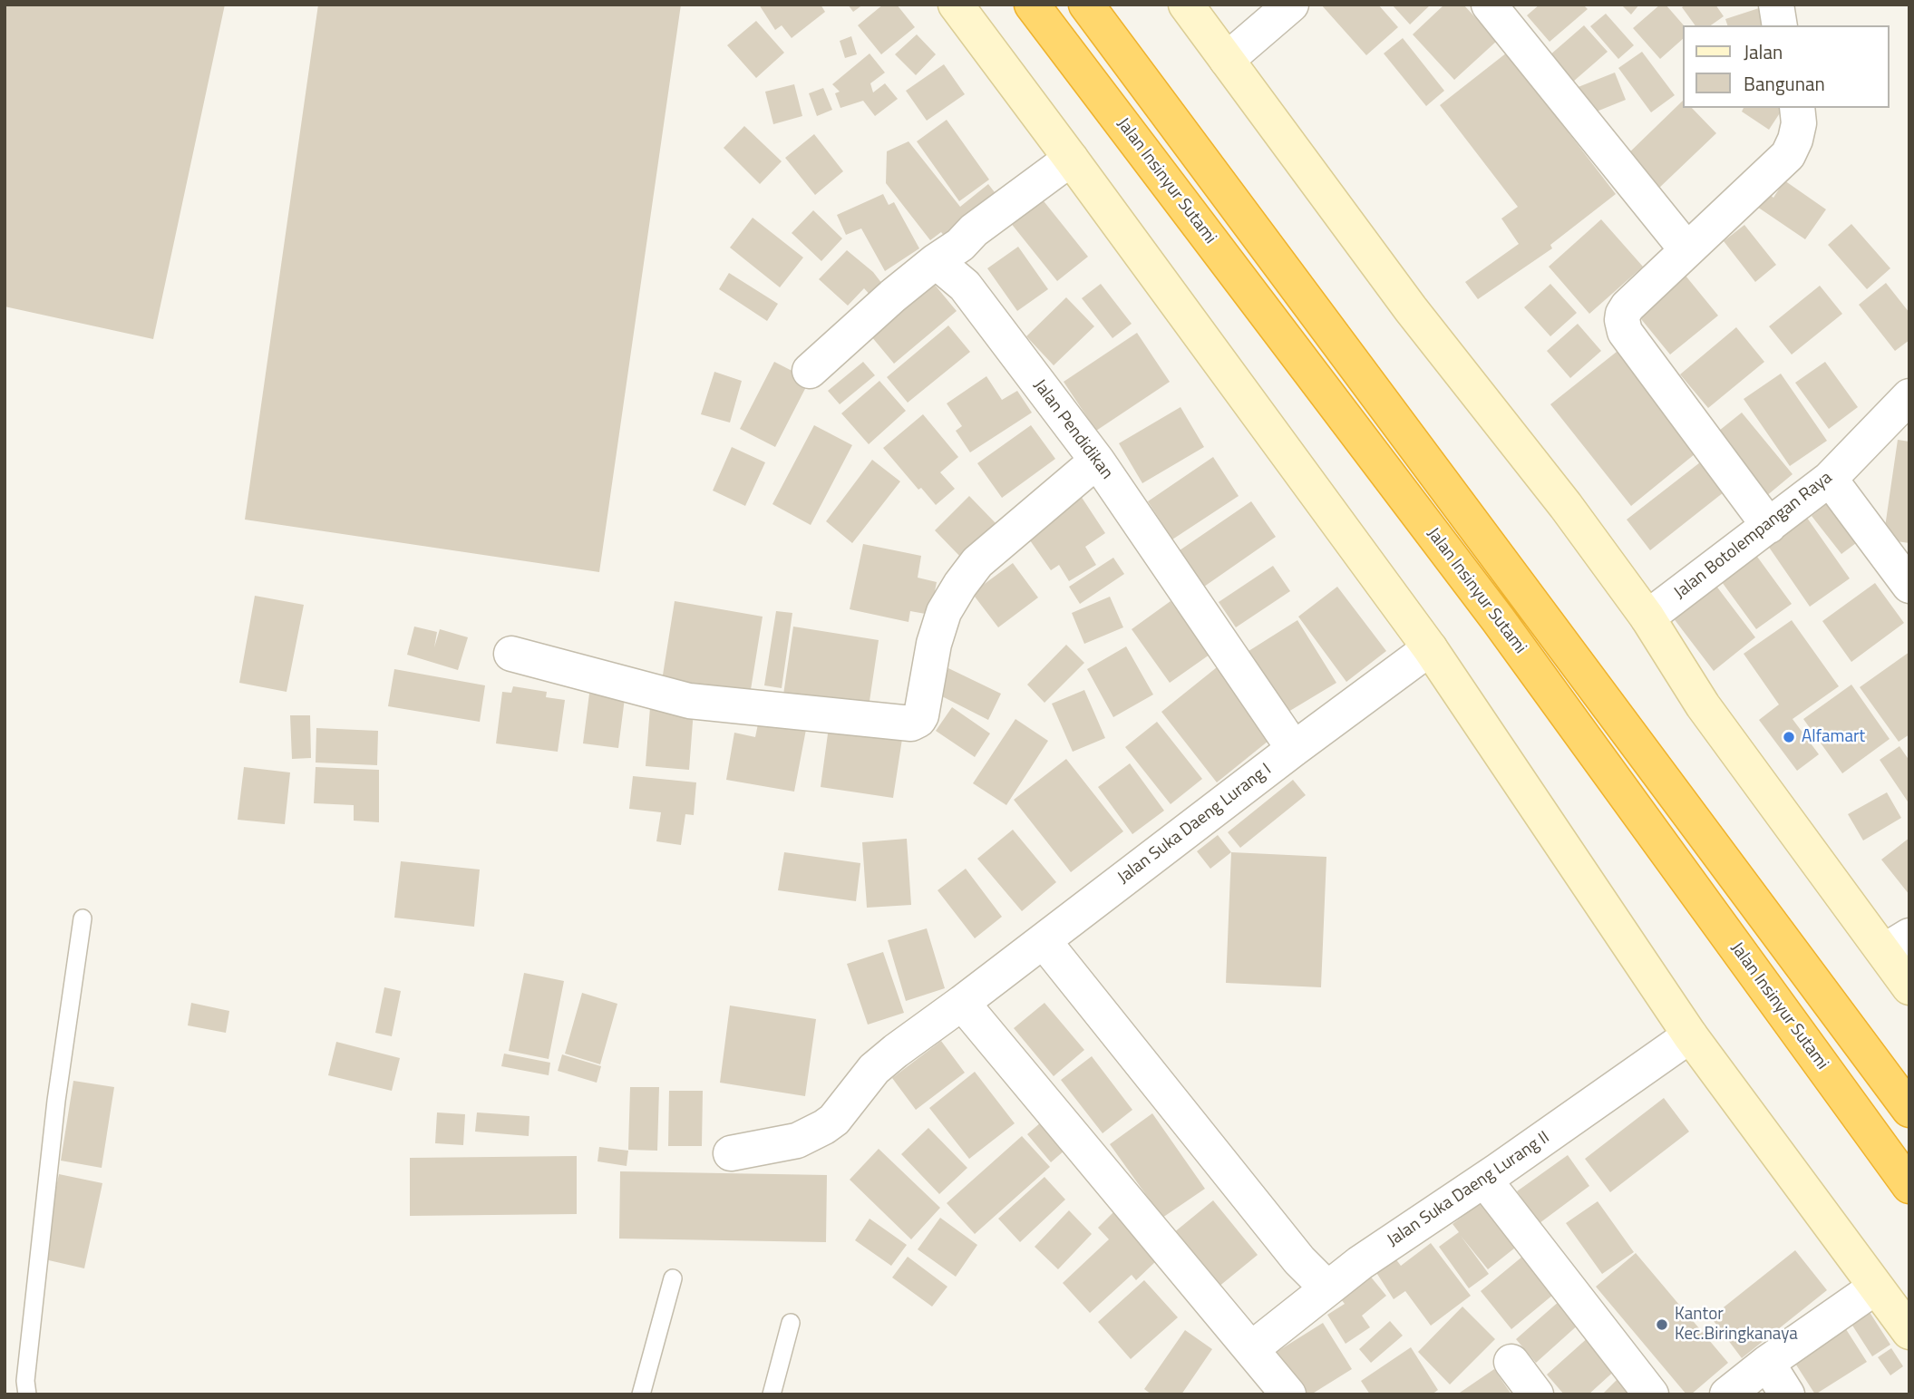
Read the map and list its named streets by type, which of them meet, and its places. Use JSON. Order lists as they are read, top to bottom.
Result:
{
  "streets": {
    "highway": ["Jalan Insinyur Sutami"],
    "street": [
      "Jalan Pendidikan",
      "Jalan Botolempangan Raya",
      "Jalan Suka Daeng Lurang I",
      "Jalan Suka Daeng Lurang II"
    ]
  },
  "crossings": [
    ["Jalan Pendidikan", "Jalan Suka Daeng Lurang I"]
  ],
  "places": ["Alfamart", "Kantor Kec.Biringkanaya"],
  "legend": ["Jalan", "Bangunan"]
}
